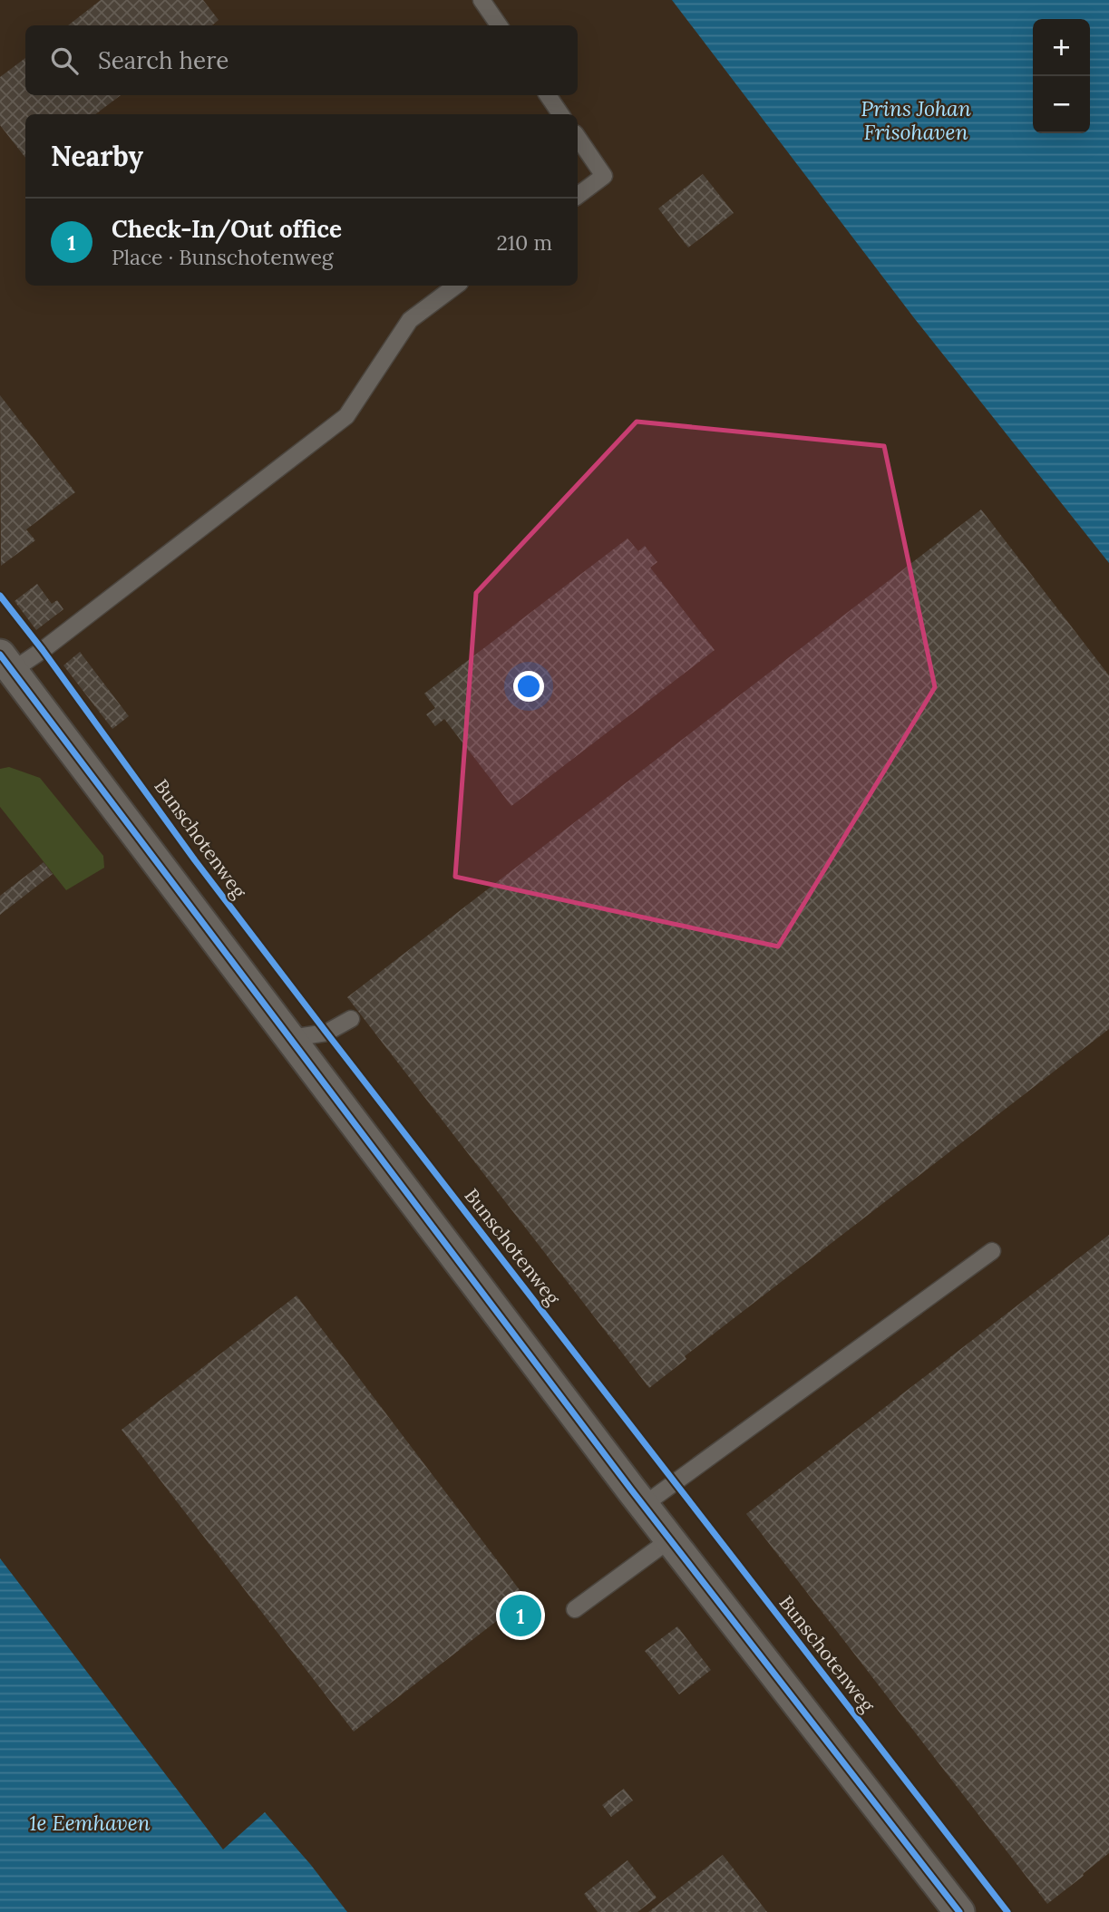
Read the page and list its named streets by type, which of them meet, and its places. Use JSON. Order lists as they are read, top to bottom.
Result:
{
  "streets": {
    "cycle path": ["Bunschotenweg"]
  },
  "water": ["Prins Johan Frisohaven", "1e Eemhaven"],
  "page": {
    "map_buttons": ["+", "−"],
    "search": "Search here",
    "heading": "Nearby",
    "list": [
      {
        "mark": "1",
        "name": "Check-In/Out office",
        "note": "Place · Bunschotenweg",
        "value": "210 m"
      }
    ],
    "pins": "1"
  }
}
